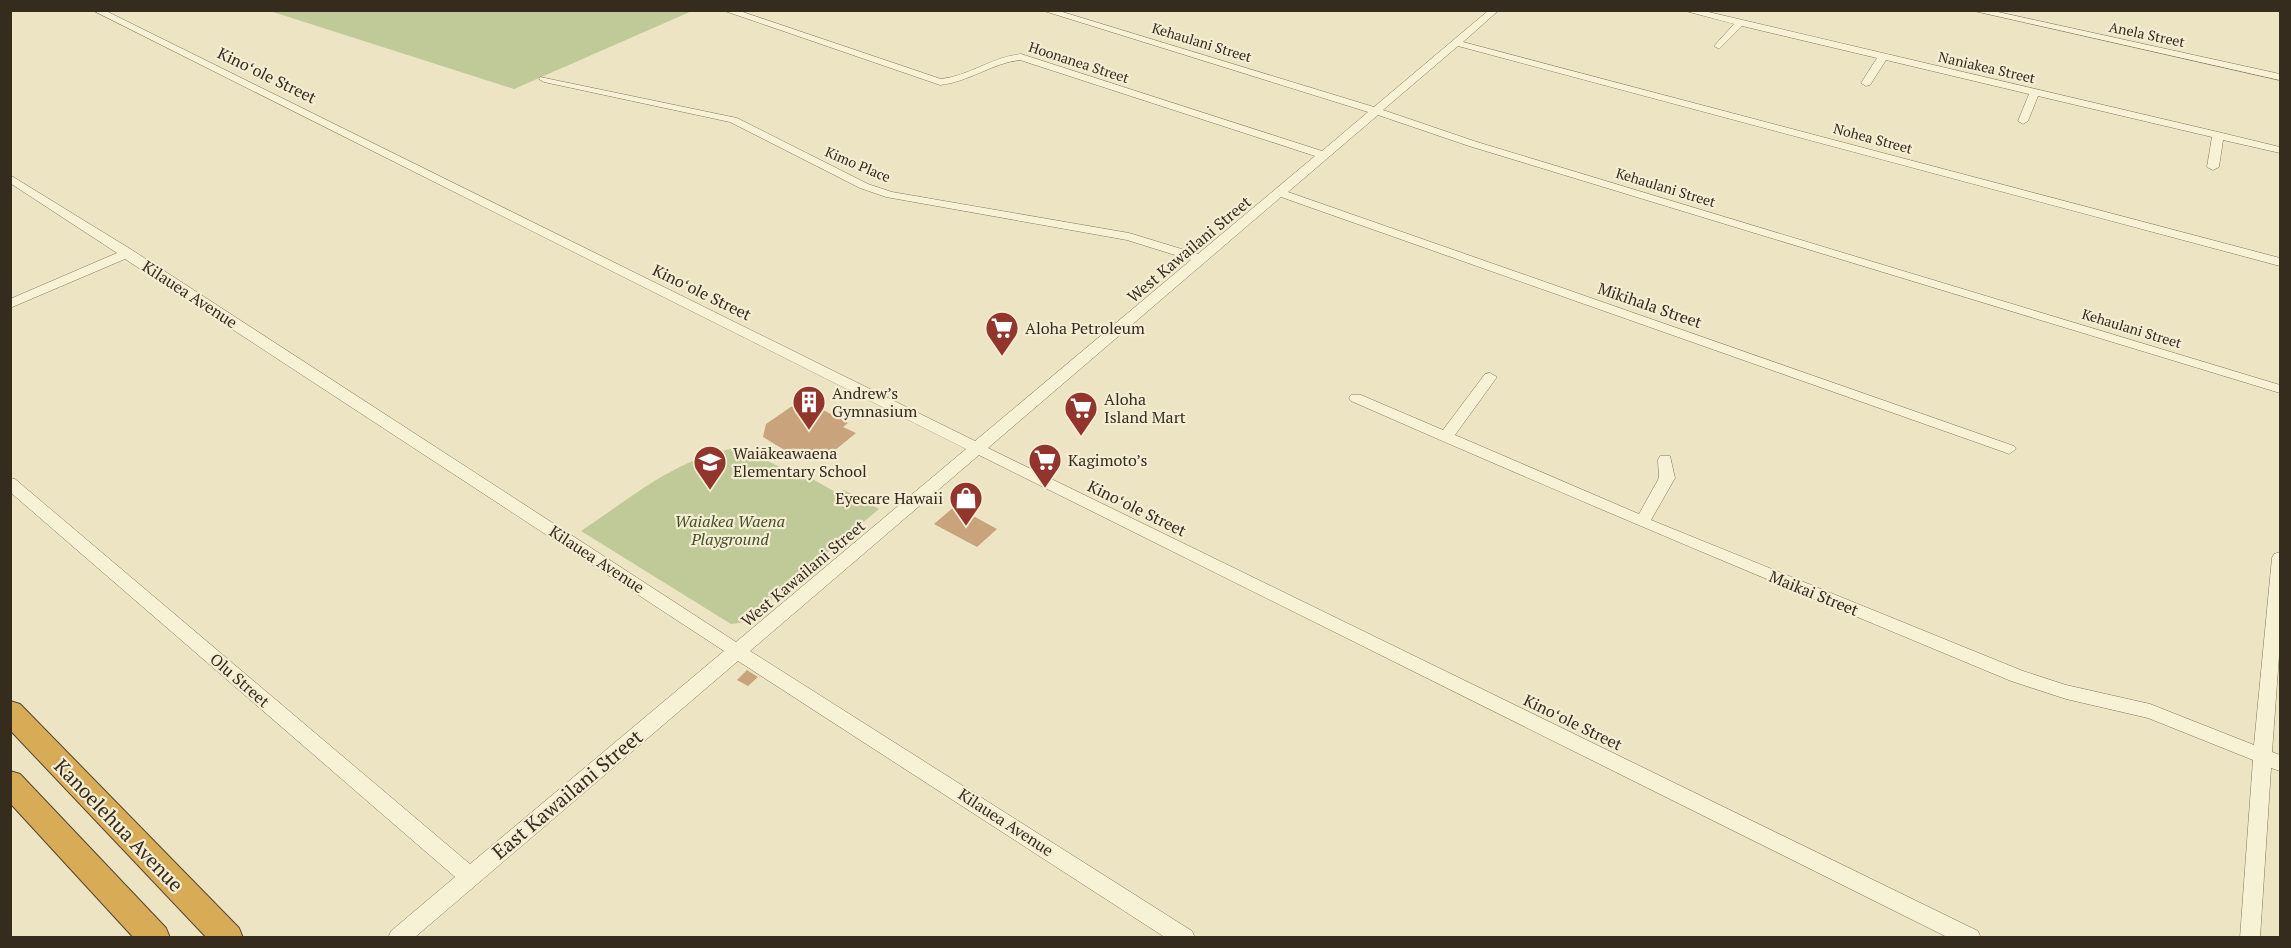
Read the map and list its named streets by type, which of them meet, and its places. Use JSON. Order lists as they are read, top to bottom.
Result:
{
  "streets": {
    "highway": ["Kanoelehua Avenue"],
    "street": [
      "Anela Street",
      "Kehaulani Street",
      "Hoonanea Street",
      "Naniakea Street",
      "Kinoʻole Street",
      "Nohea Street",
      "Kimo Place",
      "West Kawailani Street",
      "Kilauea Avenue",
      "Mikihala Street",
      "Maikai Street",
      "Olu Street",
      "East Kawailani Street"
    ]
  },
  "crossings": [
    ["Kehaulani Street", "West Kawailani Street"],
    ["Hoonanea Street", "West Kawailani Street"],
    ["Kinoʻole Street", "West Kawailani Street"],
    ["Nohea Street", "West Kawailani Street"],
    ["Kimo Place", "West Kawailani Street"],
    ["West Kawailani Street", "Kilauea Avenue"],
    ["West Kawailani Street", "Mikihala Street"],
    ["West Kawailani Street", "East Kawailani Street"],
    ["Kilauea Avenue", "East Kawailani Street"],
    ["Olu Street", "East Kawailani Street"]
  ],
  "parks": ["Waiakea Waena Playground"],
  "places": {
    "supermarket": ["Aloha Petroleum", "Aloha Island Mart", "Kagimoto’s"],
    "building": ["Andrew’s Gymnasium"],
    "school or university": ["Waiākeawaena Elementary School"],
    "shop": ["Eyecare Hawaii"]
  }
}
